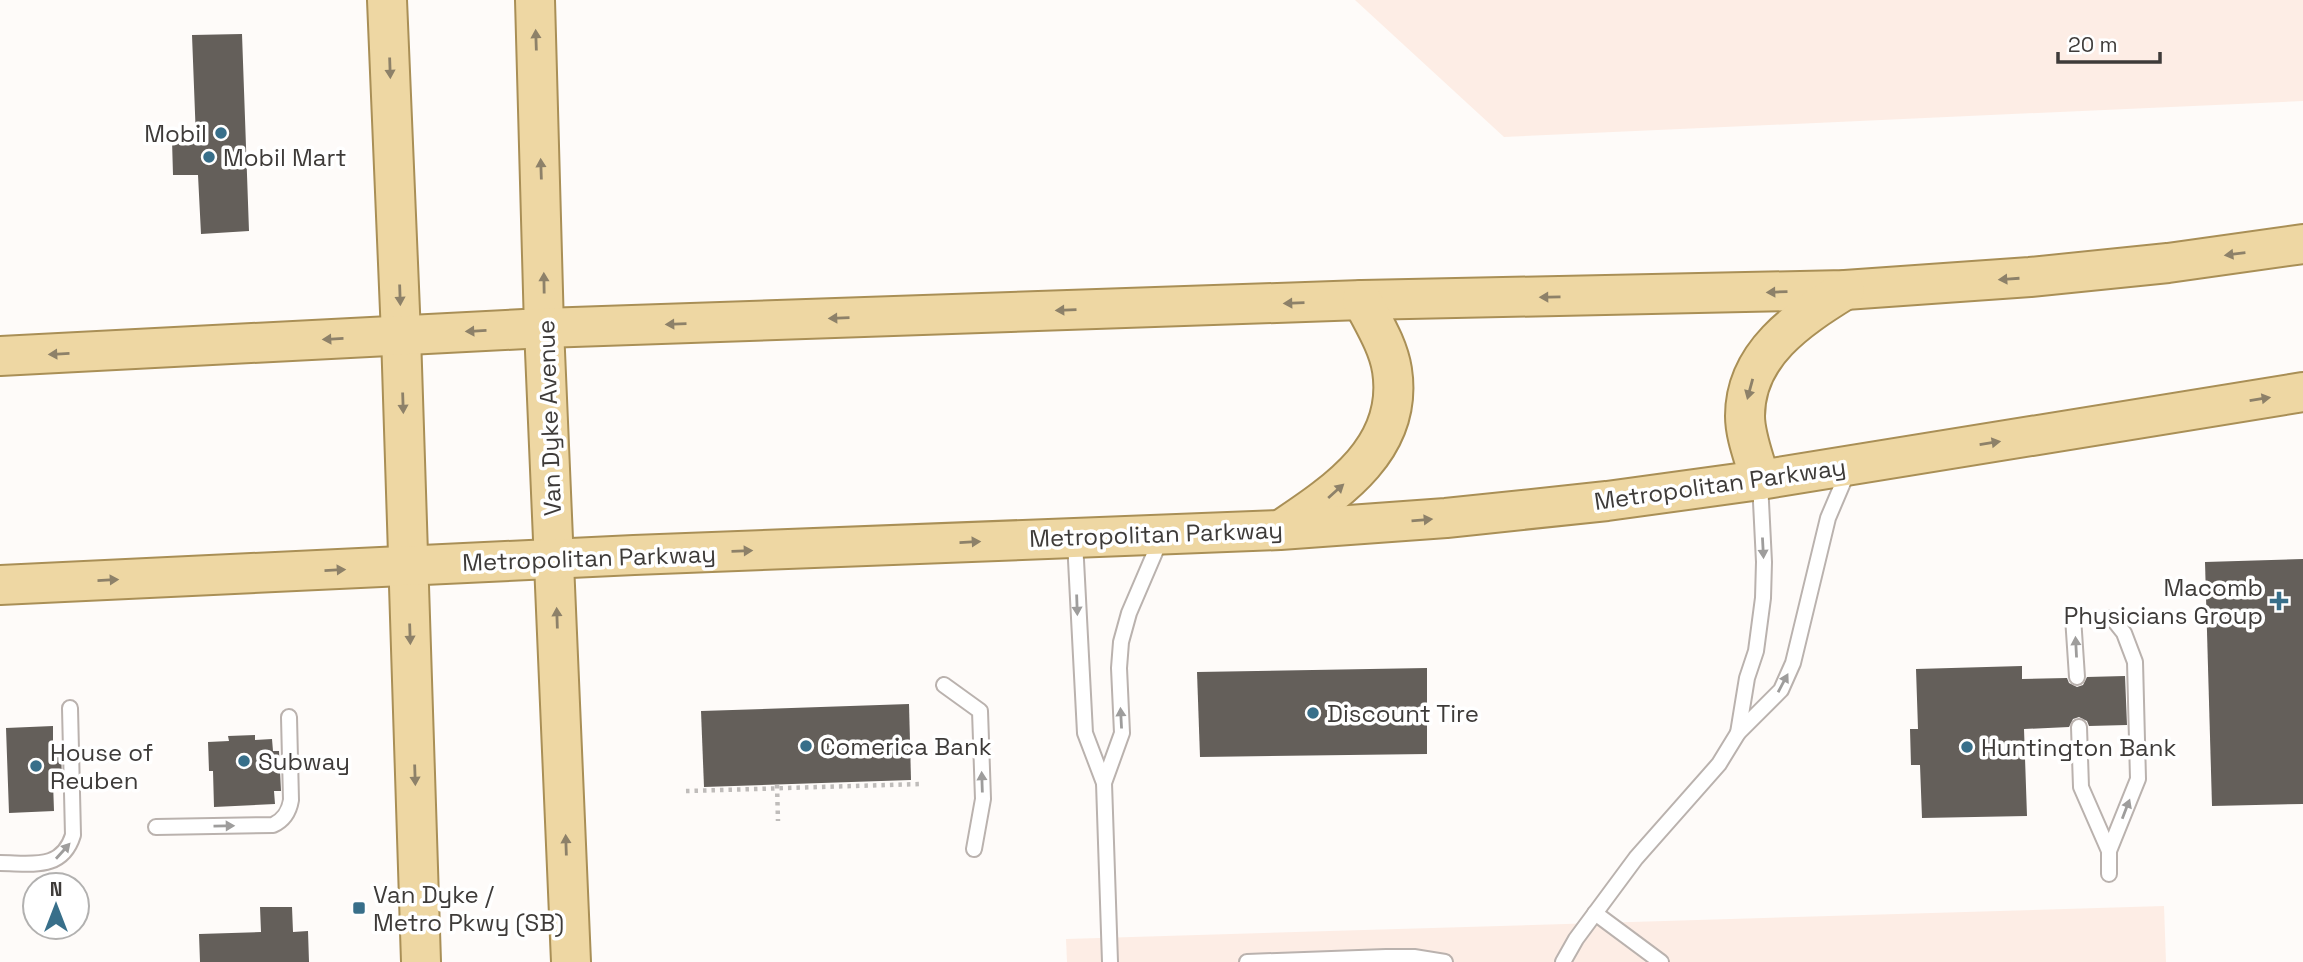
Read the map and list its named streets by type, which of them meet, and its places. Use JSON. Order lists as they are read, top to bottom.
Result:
{
  "streets": {
    "main road": ["Van Dyke Avenue", "Metropolitan Parkway"]
  },
  "crossings": [
    ["Van Dyke Avenue", "Metropolitan Parkway"]
  ],
  "places": {
    "other": [
      "Mobil",
      "Mobil Mart",
      "Discount Tire",
      "Comerica Bank",
      "Huntington Bank",
      "Subway",
      "House of Reuben"
    ],
    "health": ["Macomb Physicians Group"],
    "transit": ["Van Dyke / Metro Pkwy (SB)"]
  },
  "scale_bar": "20 m",
  "north": "top"
}
